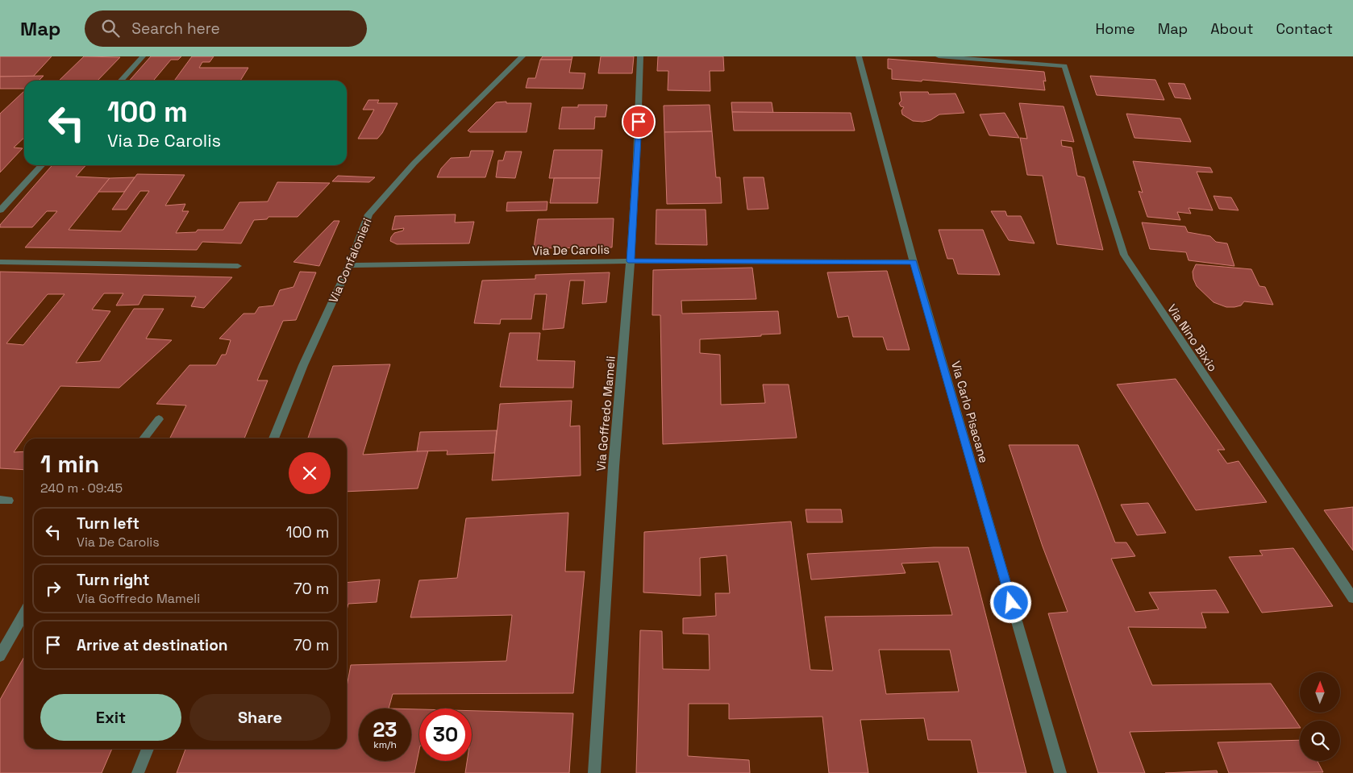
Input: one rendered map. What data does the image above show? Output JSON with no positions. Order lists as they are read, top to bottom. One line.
{"streets":{"street":["Via De Carolis","Via Confalonieri","Via Nino Bixio","Via Carlo Pisacane","Via Goffredo Mameli"]},"crossings":[["Via De Carolis","Via Confalonieri"],["Via De Carolis","Via Carlo Pisacane"],["Via De Carolis","Via Goffredo Mameli"]],"north":"top","page":{"header":"Map","search":"Search here","nav":["Home","Map","About","Contact"],"turn":["100 m","Via De Carolis"],"heading":["1 min","240 m · 09:45"],"list":[{"name":"Turn left","note":"Via De Carolis","value":"100 m"},{"name":"Turn right","note":"Via Goffredo Mameli","value":"70 m"},{"name":"Arrive at destination","value":"70 m"}],"buttons":["Exit","Share"],"speed":"23 km/h","limit":"30"}}
